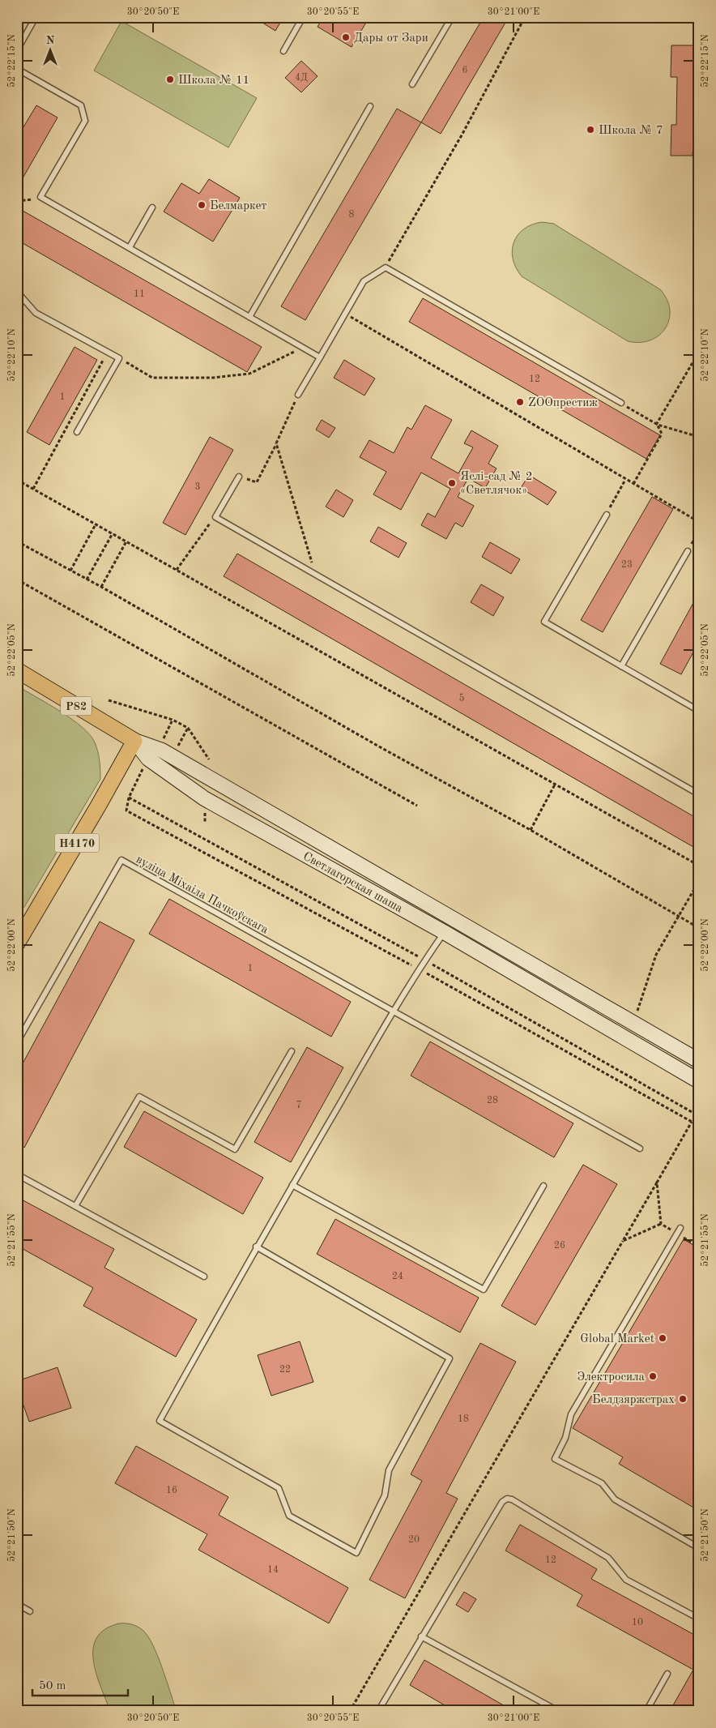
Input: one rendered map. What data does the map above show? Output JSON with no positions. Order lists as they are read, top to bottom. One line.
{"streets":{"main road":["Р82","Н4170","Светлагорская шаша"],"lane":["вуліца Міхаіла Пачкоўскага"]},"crossings":[["Н4170","Светлагорская шаша"]],"places":["Дары от Зари","Школа № 11","Школа № 7","Белмаркет","ZOOпрестиж","Яслі-сад № 2 «Светлячок»","Global Market","Электросила","Белдзяржстрах"],"house_numbers":["6","4Д","8","11","12","1","3","23","5","1","28","7","26","24","22","18","16","20","12","14","10"],"scale_bar":"50 m","north":"top","coordinates":["30°20'50\"E","30°20'55\"E","30°21'00\"E","52°22'15\"N","52°22'10\"N","52°22'05\"N","52°22'00\"N","52°21'55\"N","52°21'50\"N"]}
